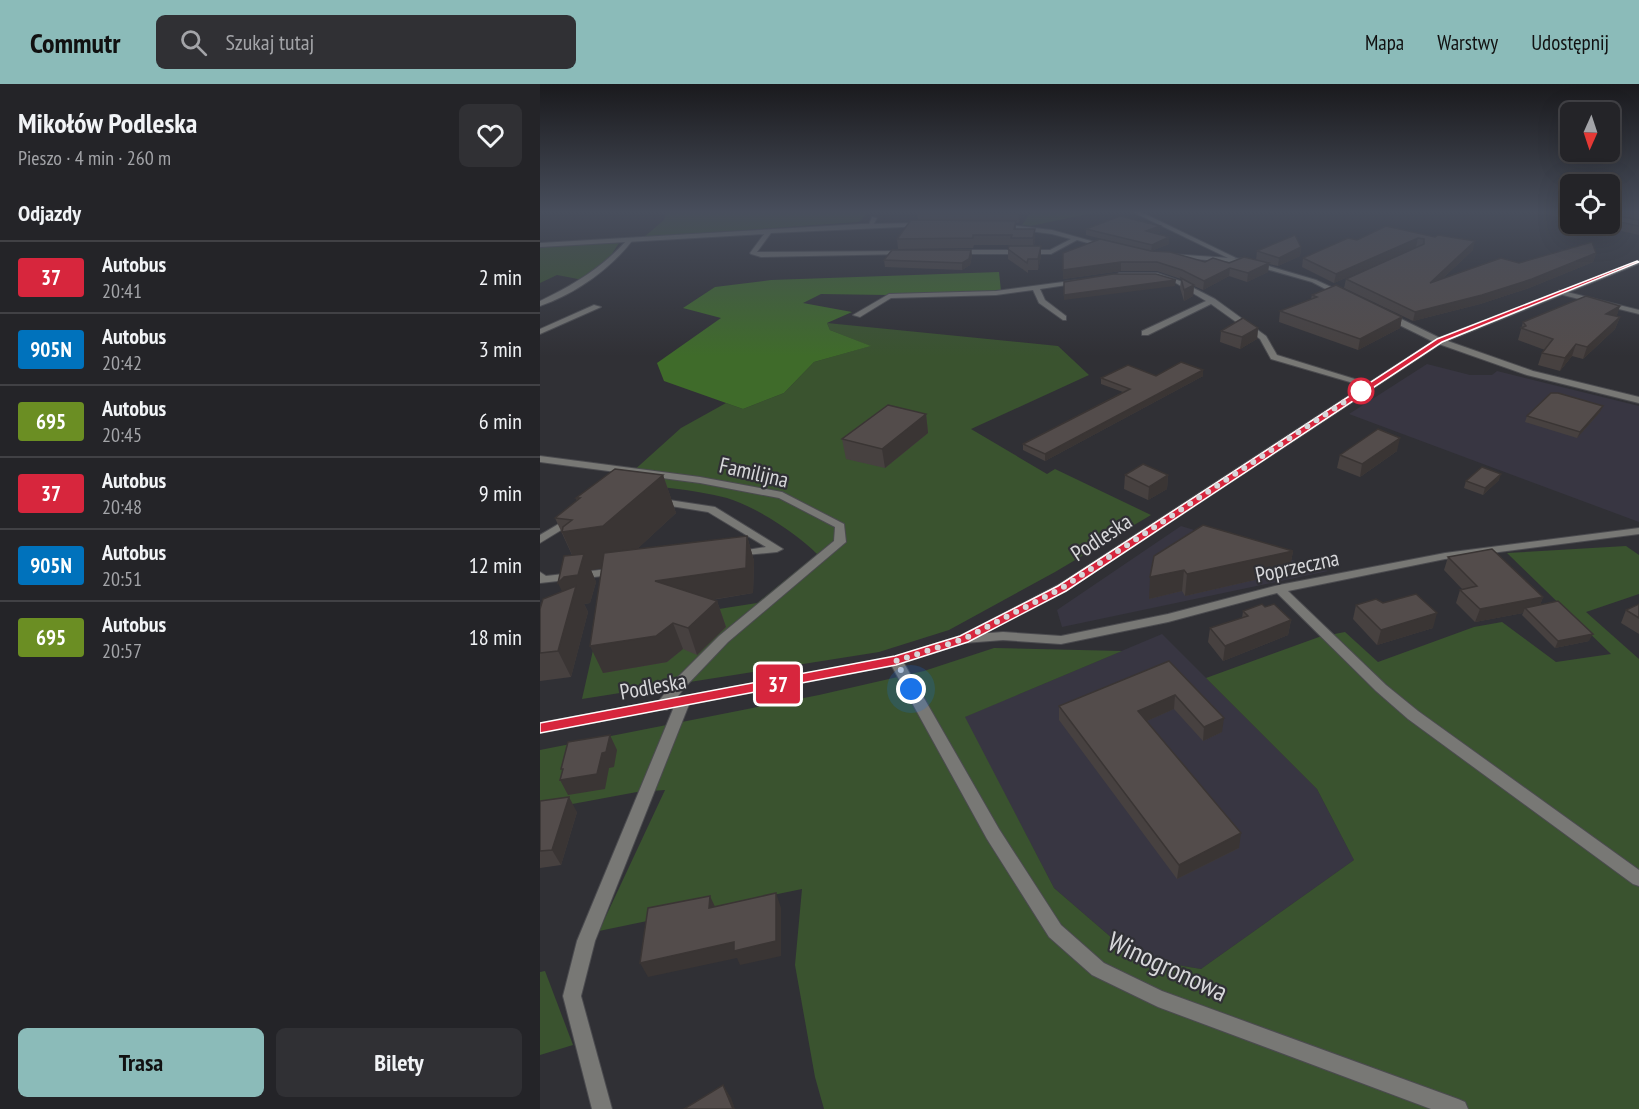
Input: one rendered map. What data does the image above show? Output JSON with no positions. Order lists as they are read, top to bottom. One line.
{"streets":{"street":["Familijna","Podleska","Poprzeczna","Winogronowa"]},"crossings":[["Familijna","Podleska"],["Podleska","Poprzeczna"],["Podleska","Winogronowa"]],"lines":["bus line 37"],"north":"bottom","page":{"header":"Commutr","search":"Szukaj tutaj","nav":["Mapa","Warstwy","Udostępnij"],"heading":[["Mikołów Podleska","Pieszo · 4 min · 260 m"],"Odjazdy"],"on_map":"37","list":[{"mark":"37","name":"Autobus","note":"20:41","value":"2 min"},{"mark":"905N","name":"Autobus","note":"20:42","value":"3 min"},{"mark":"695","name":"Autobus","note":"20:45","value":"6 min"},{"mark":"37","name":"Autobus","note":"20:48","value":"9 min"},{"mark":"905N","name":"Autobus","note":"20:51","value":"12 min"},{"mark":"695","name":"Autobus","note":"20:57","value":"18 min"}],"buttons":["Trasa","Bilety"]}}
